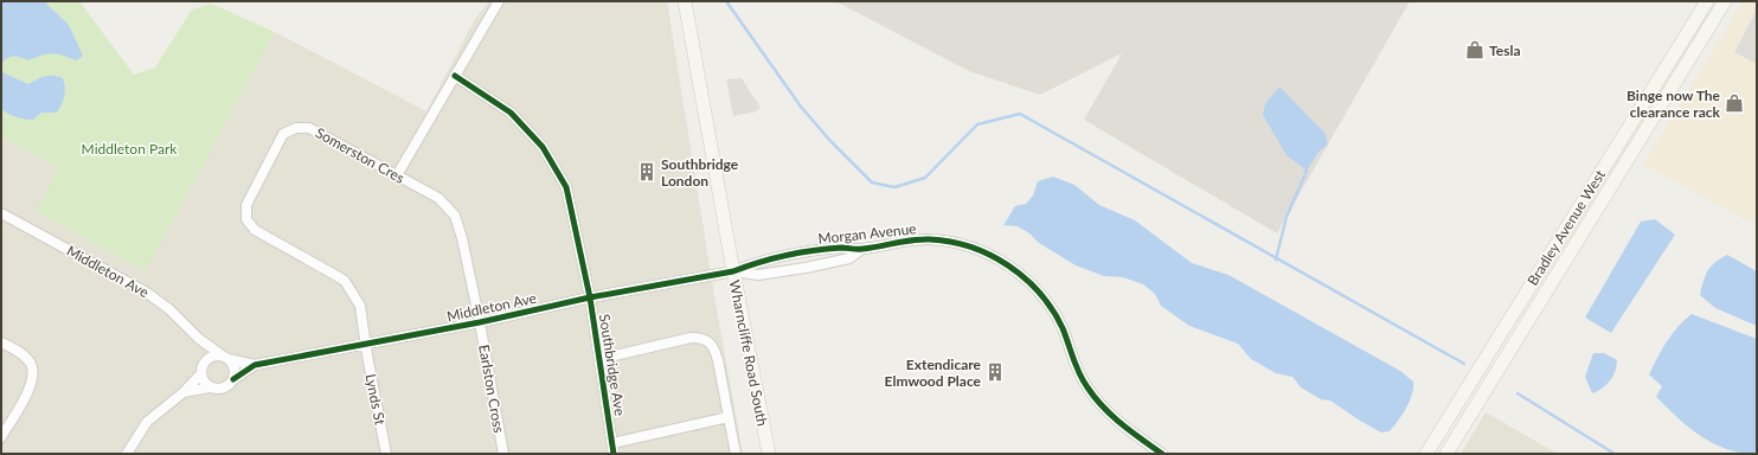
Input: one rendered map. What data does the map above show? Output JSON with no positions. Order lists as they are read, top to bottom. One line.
{"streets":{"main road":["Bradley Avenue West","Wharncliffe Road South"],"street":["Somerston Cres","Morgan Avenue","Middleton Ave","Southbridge Ave","Earlston Cross","Lynds St"]},"crossings":[["Somerston Cres","Middleton Ave"],["Somerston Cres","Earlston Cross"],["Somerston Cres","Lynds St"],["Morgan Avenue","Middleton Ave"],["Morgan Avenue","Wharncliffe Road South"],["Middleton Ave","Wharncliffe Road South"],["Middleton Ave","Southbridge Ave"],["Middleton Ave","Earlston Cross"],["Middleton Ave","Lynds St"]],"parks":["Middleton Park"],"places":{"shop":["Tesla","Binge now The clearance rack"],"building":["Southbridge London","Extendicare Elmwood Place"]}}
